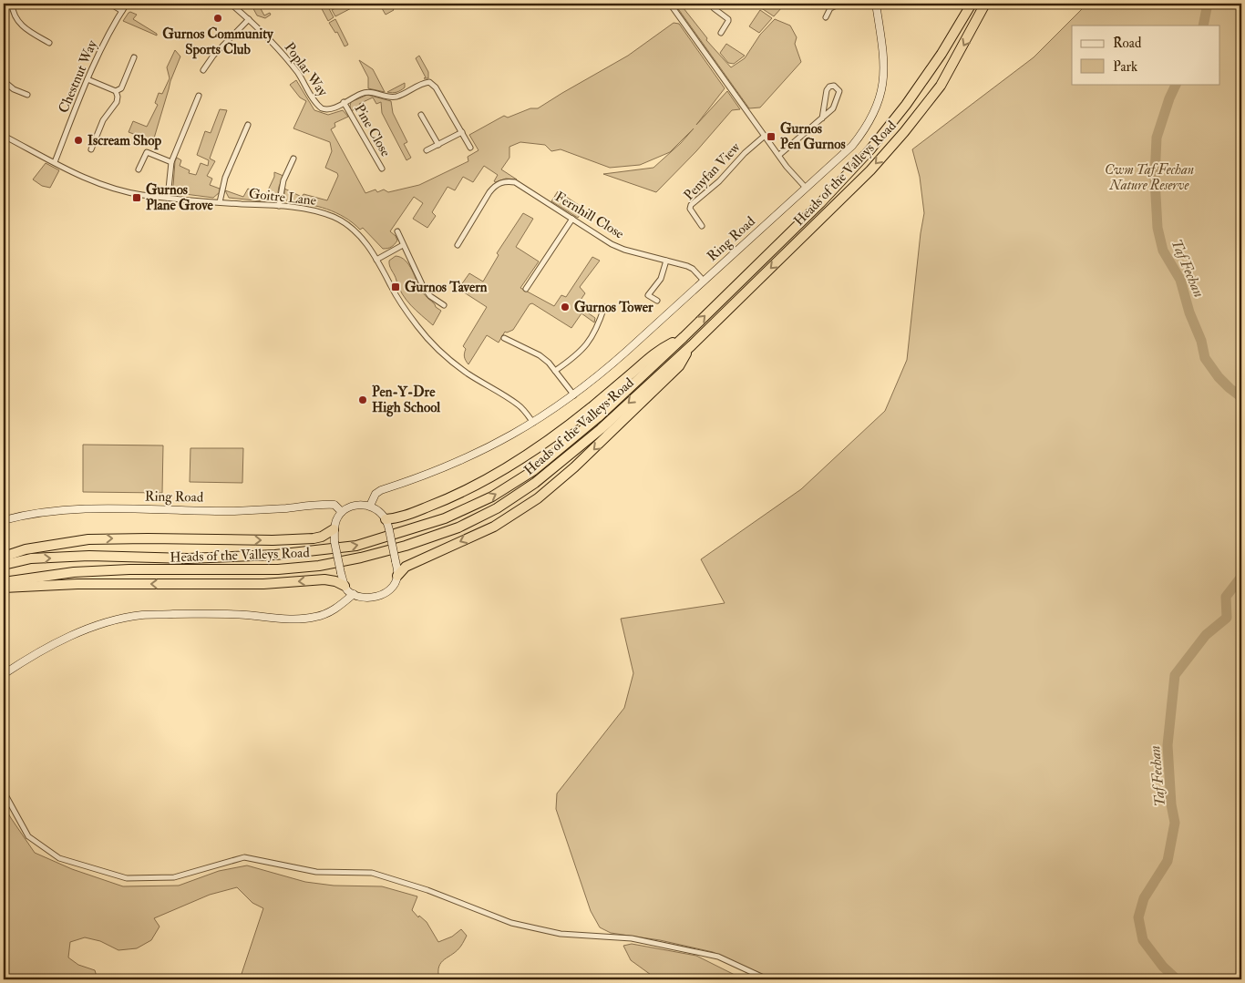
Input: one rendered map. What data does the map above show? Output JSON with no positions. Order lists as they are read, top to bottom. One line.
{"streets":{"highway":["Heads of the Valleys Road"],"street":["Poplar Way","Chestnut Way","Pine Close","Penyfan View","Goitre Lane","Fernhill Close","Ring Road"]},"crossings":[["Poplar Way","Pine Close"],["Chestnut Way","Goitre Lane"],["Goitre Lane","Ring Road"],["Fernhill Close","Ring Road"]],"water":["Taf Fechan"],"parks":["Cwm Taf Fechan Nature Reserve"],"places":{"other":["Gurnos Community Sports Club","Iscream Shop","Gurnos Tower","Pen-Y-Dre High School"],"transit":["Gurnos Pen Gurnos","Gurnos Plane Grove","Gurnos Tavern"]},"legend":["Road","Park"]}
